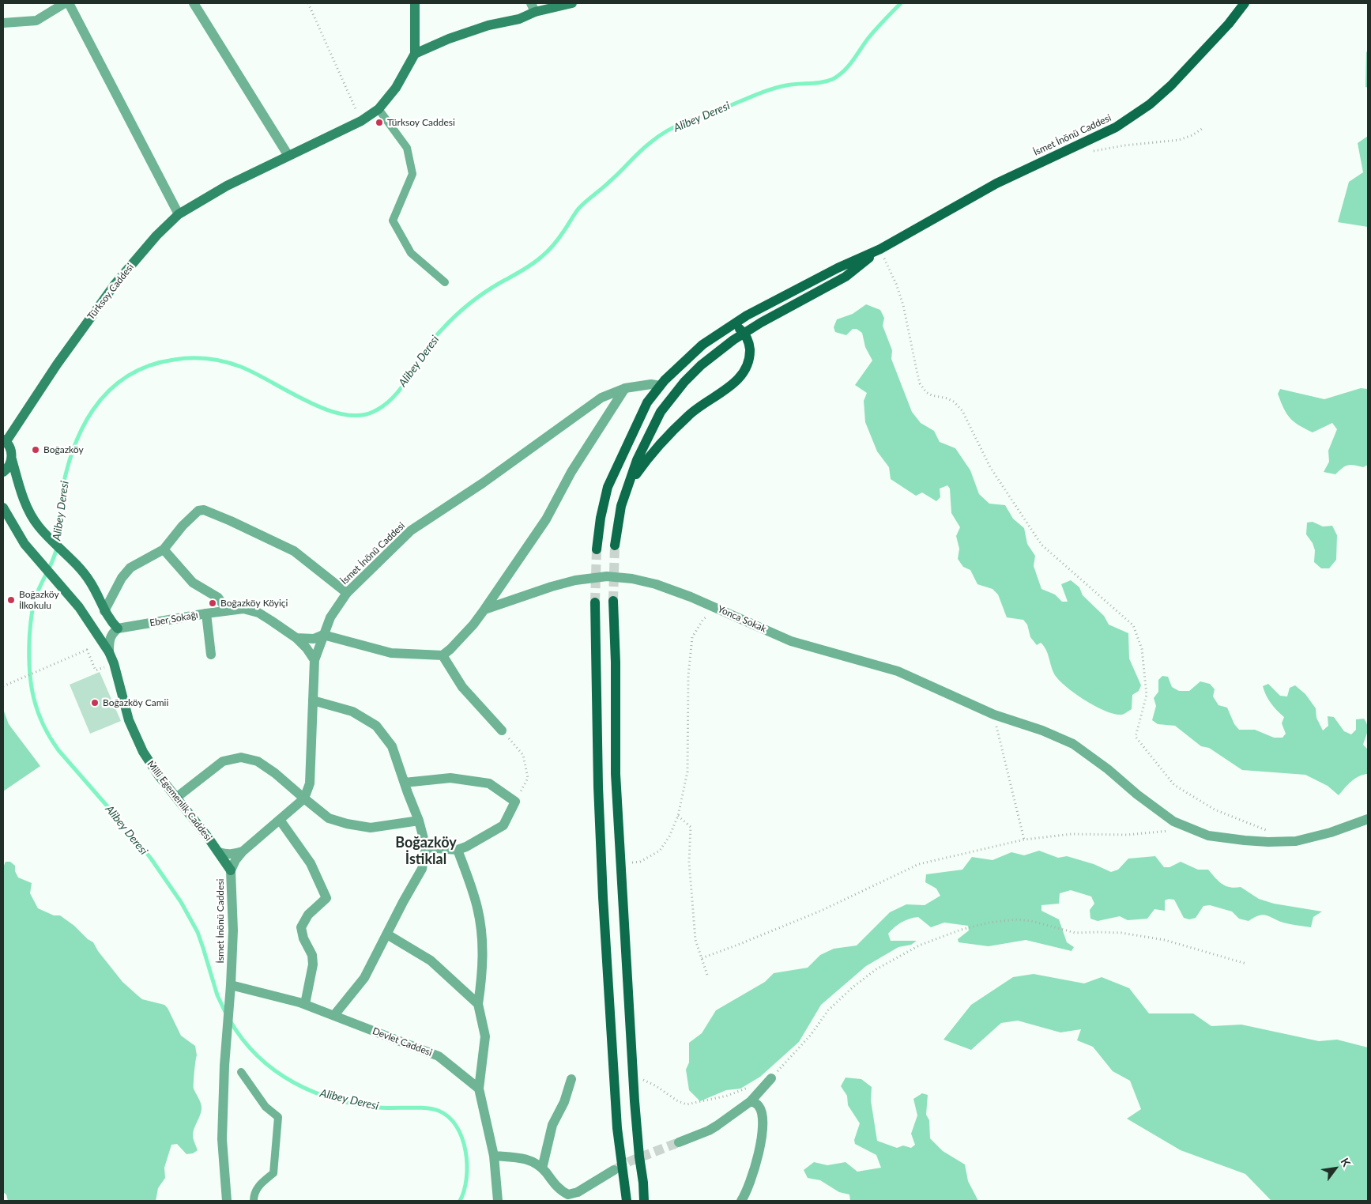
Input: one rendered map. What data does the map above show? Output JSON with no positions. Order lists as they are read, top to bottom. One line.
{"streets":{"main road":["İsmet İnönü Caddesi","Türksoy Caddesi","Milli Egemenlik Caddesi"],"street":["Eber Sokağı","Yonca Sokak","Devlet Caddesi"]},"crossings":[["İsmet İnönü Caddesi","Eber Sokağı"],["İsmet İnönü Caddesi","Milli Egemenlik Caddesi"],["İsmet İnönü Caddesi","Devlet Caddesi"]],"districts":["Boğazköy İstiklal"],"water":["Alibey Deresi"],"places":["Türksoy Caddesi","Boğazköy","Boğazköy İlkokulu","Boğazköy Köyiçi","Boğazköy Camii"],"north":"top right"}
